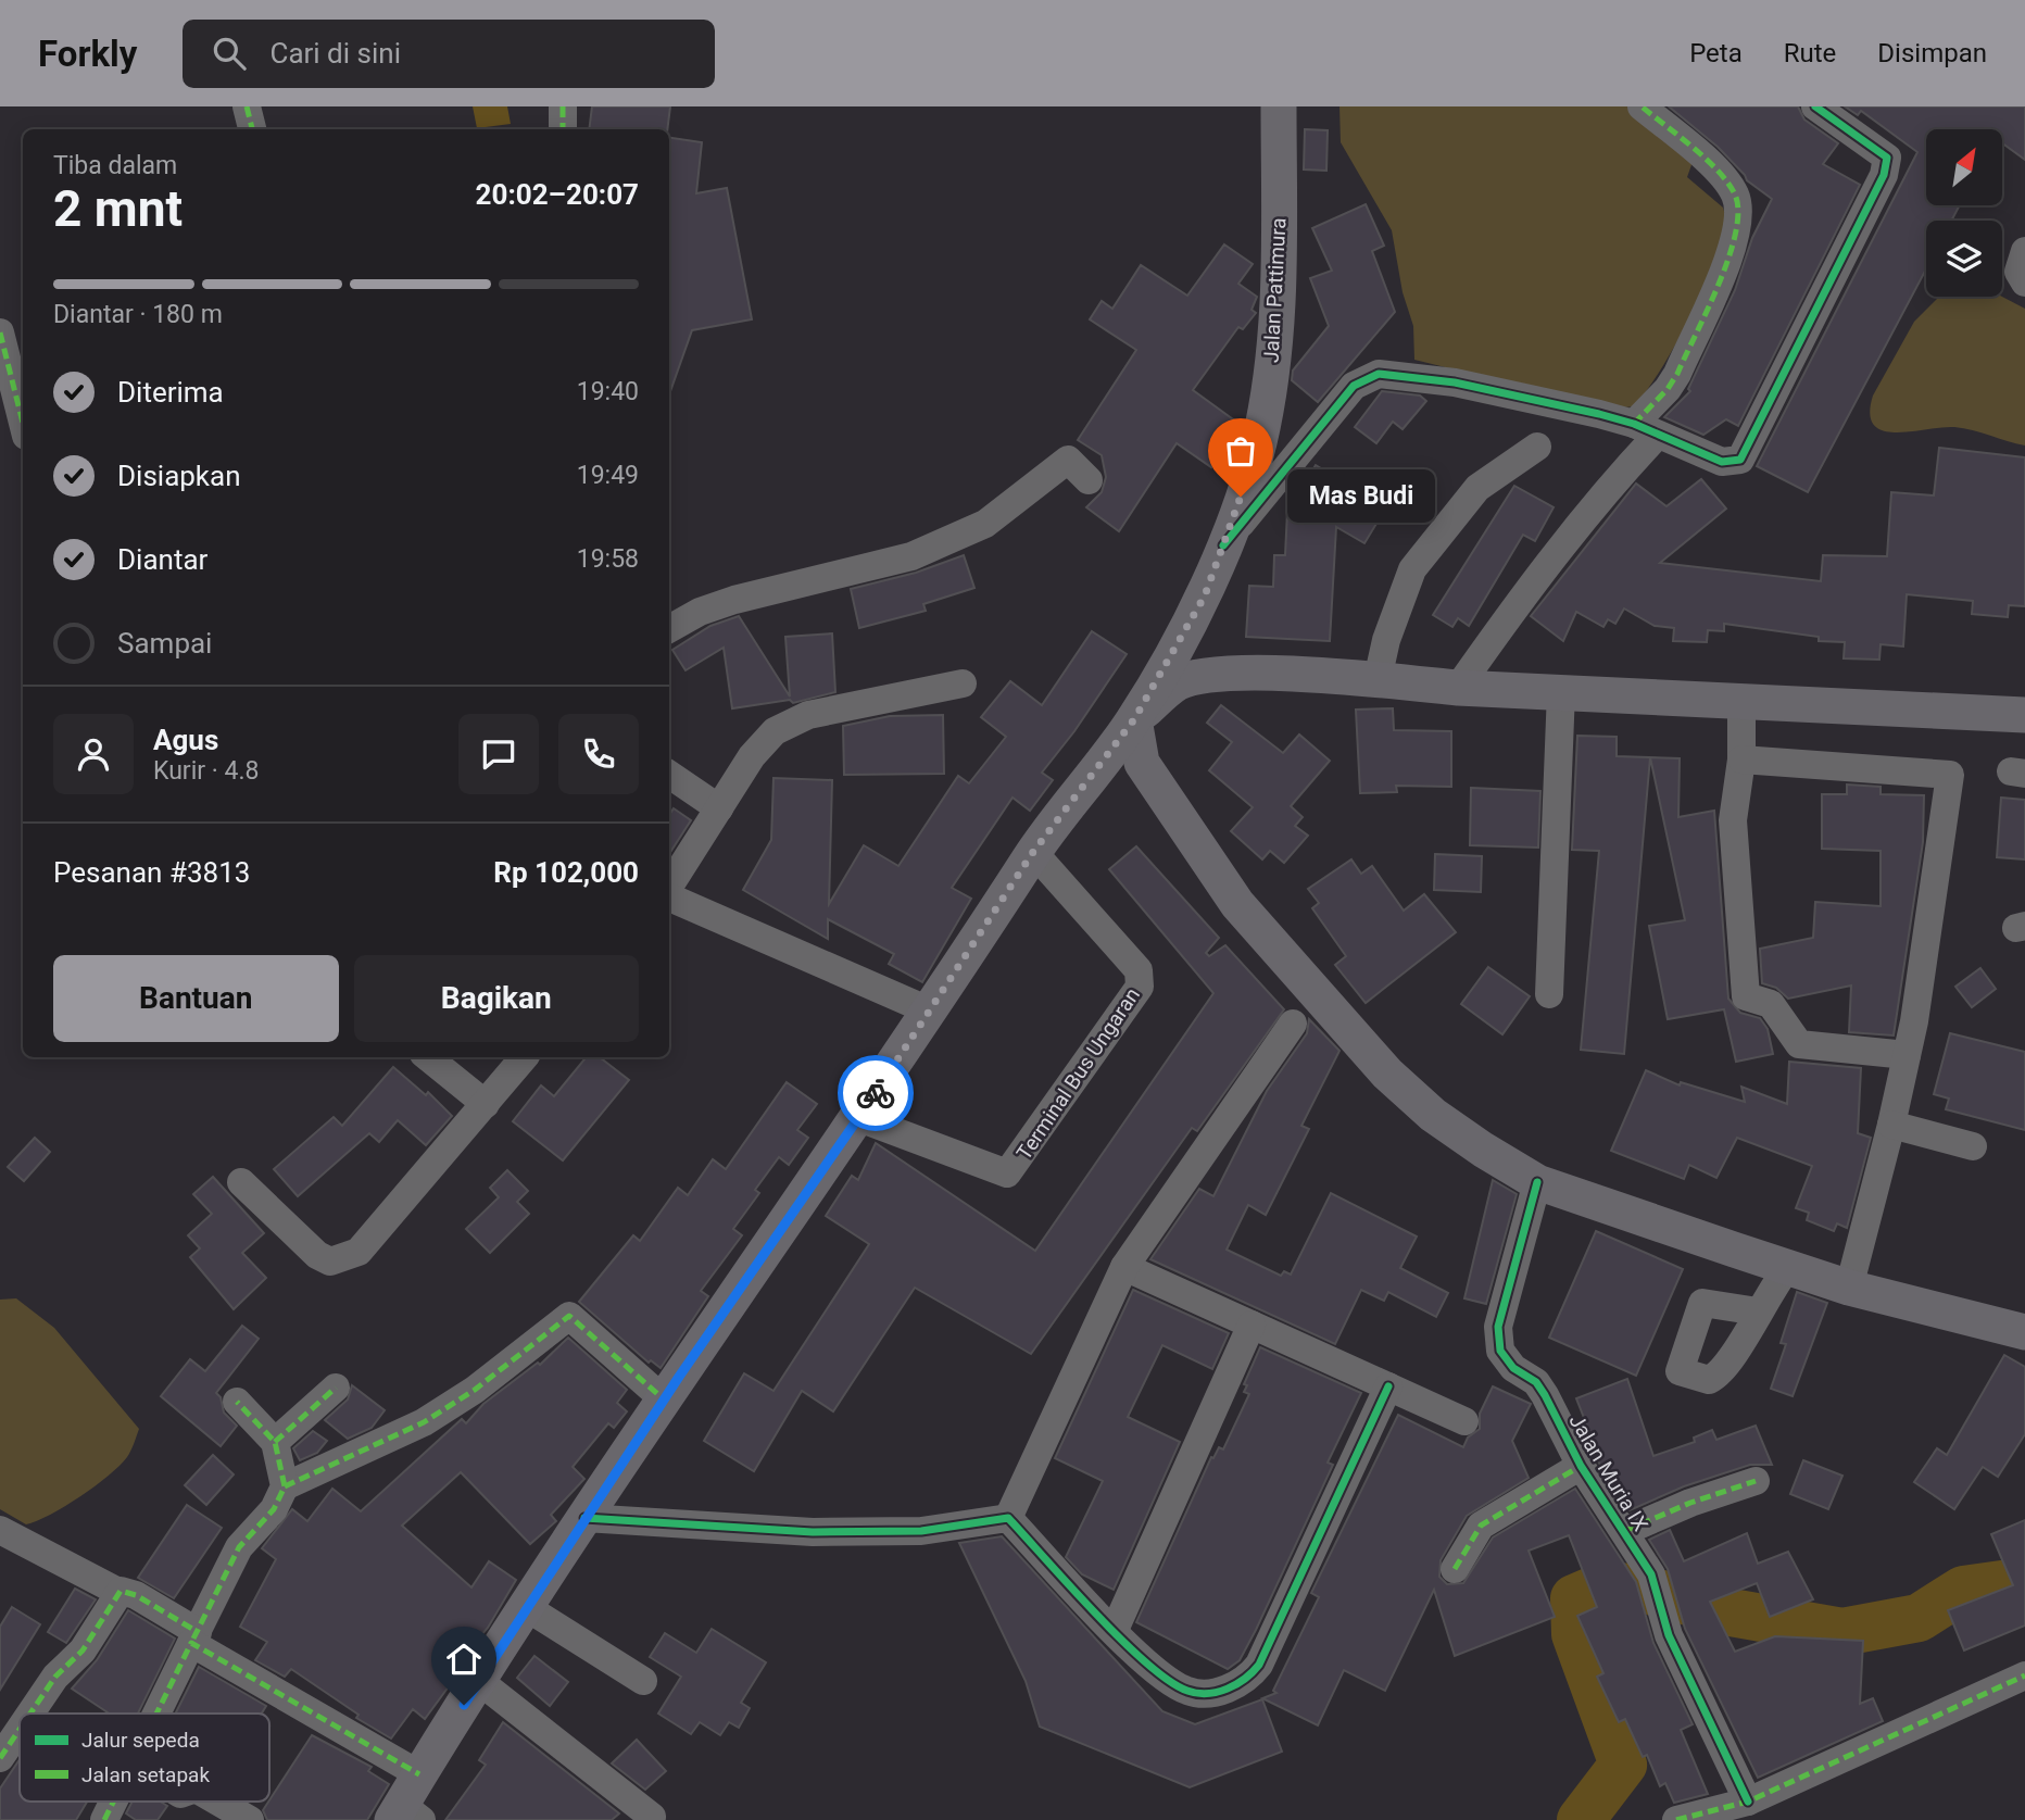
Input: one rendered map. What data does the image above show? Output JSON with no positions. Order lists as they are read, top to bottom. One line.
{"streets":{"main road":["Jalan Pattimura"],"street":["Terminal Bus Ungaran","Jalan Muria IX"]},"places":["Mas Budi"],"legend":["Jalur sepeda","Jalan setapak"],"north":"top right","page":{"header":"Forkly","search":"Cari di sini","nav":["Peta","Rute","Disimpan"],"heading":["2 mnt","Tiba dalam","20:02–20:07"],"panel":["Agus","Kurir · 4.8","Pesanan #3813","Rp 102,000"],"bar":"Diantar · 180 m","list":[["Diterima","19:40"],["Disiapkan","19:49"],["Diantar","19:58"],"Sampai"],"bubble":"Mas Budi","buttons":["Bantuan","Bagikan"]}}
